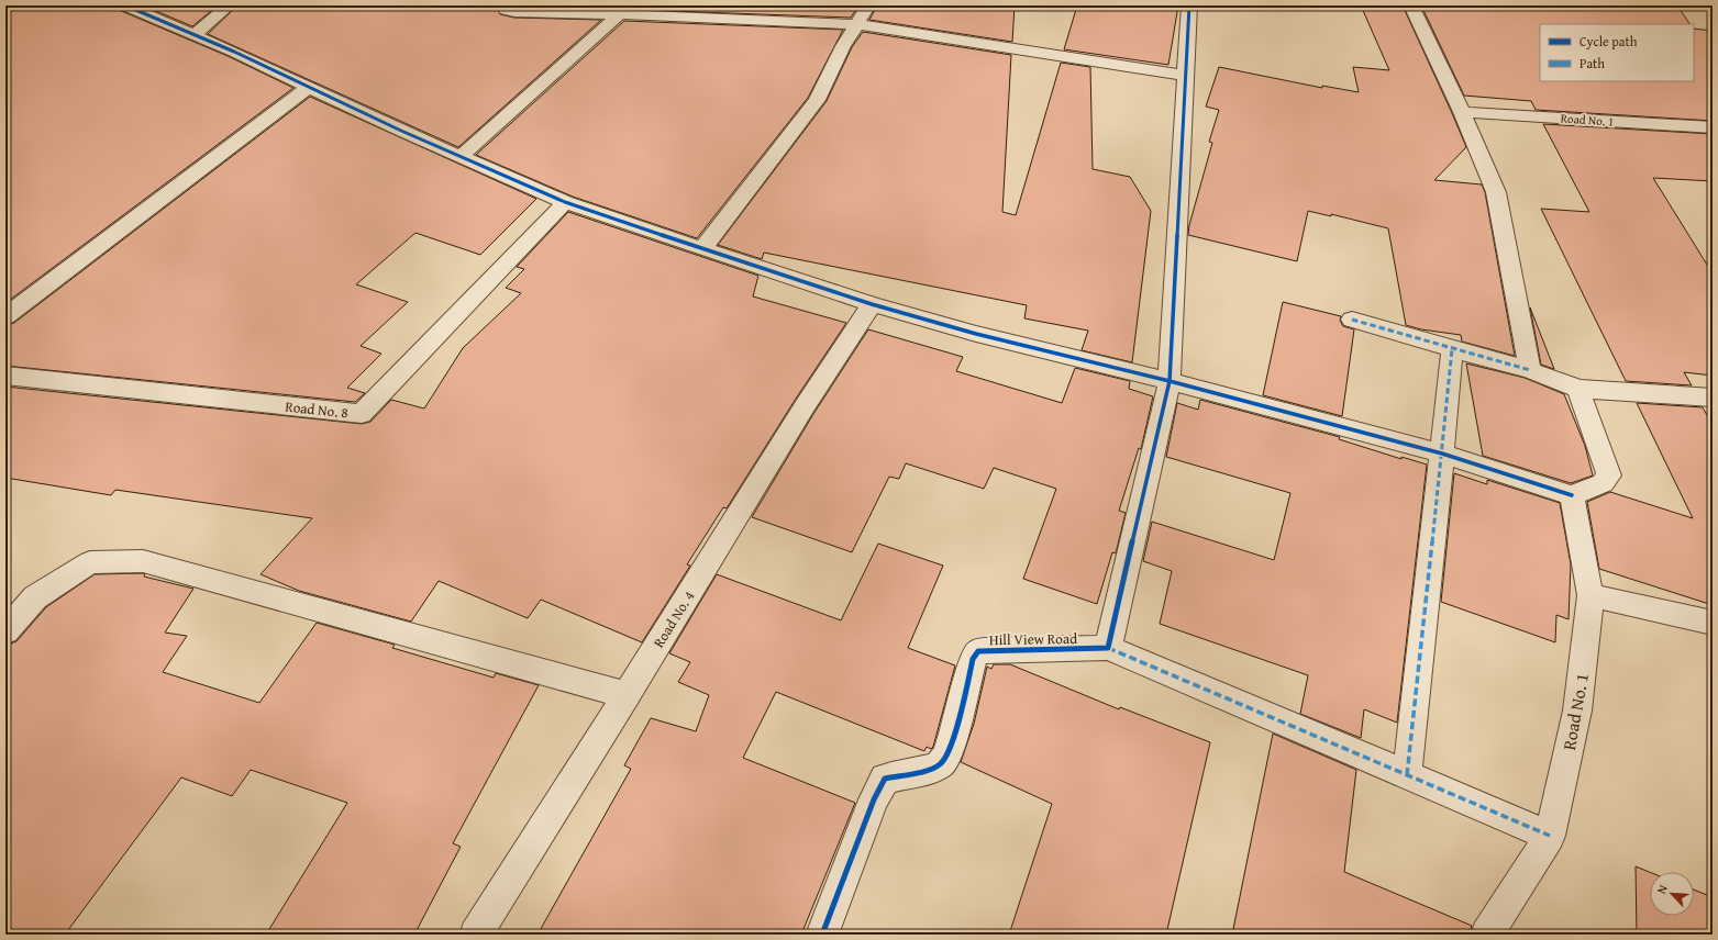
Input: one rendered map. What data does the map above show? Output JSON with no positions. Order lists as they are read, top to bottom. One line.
{"streets":{"street":["Road No. 1","Road No. 8","Road No. 4","Hill View Road"]},"legend":["Cycle path","Path"],"north":"top left"}
